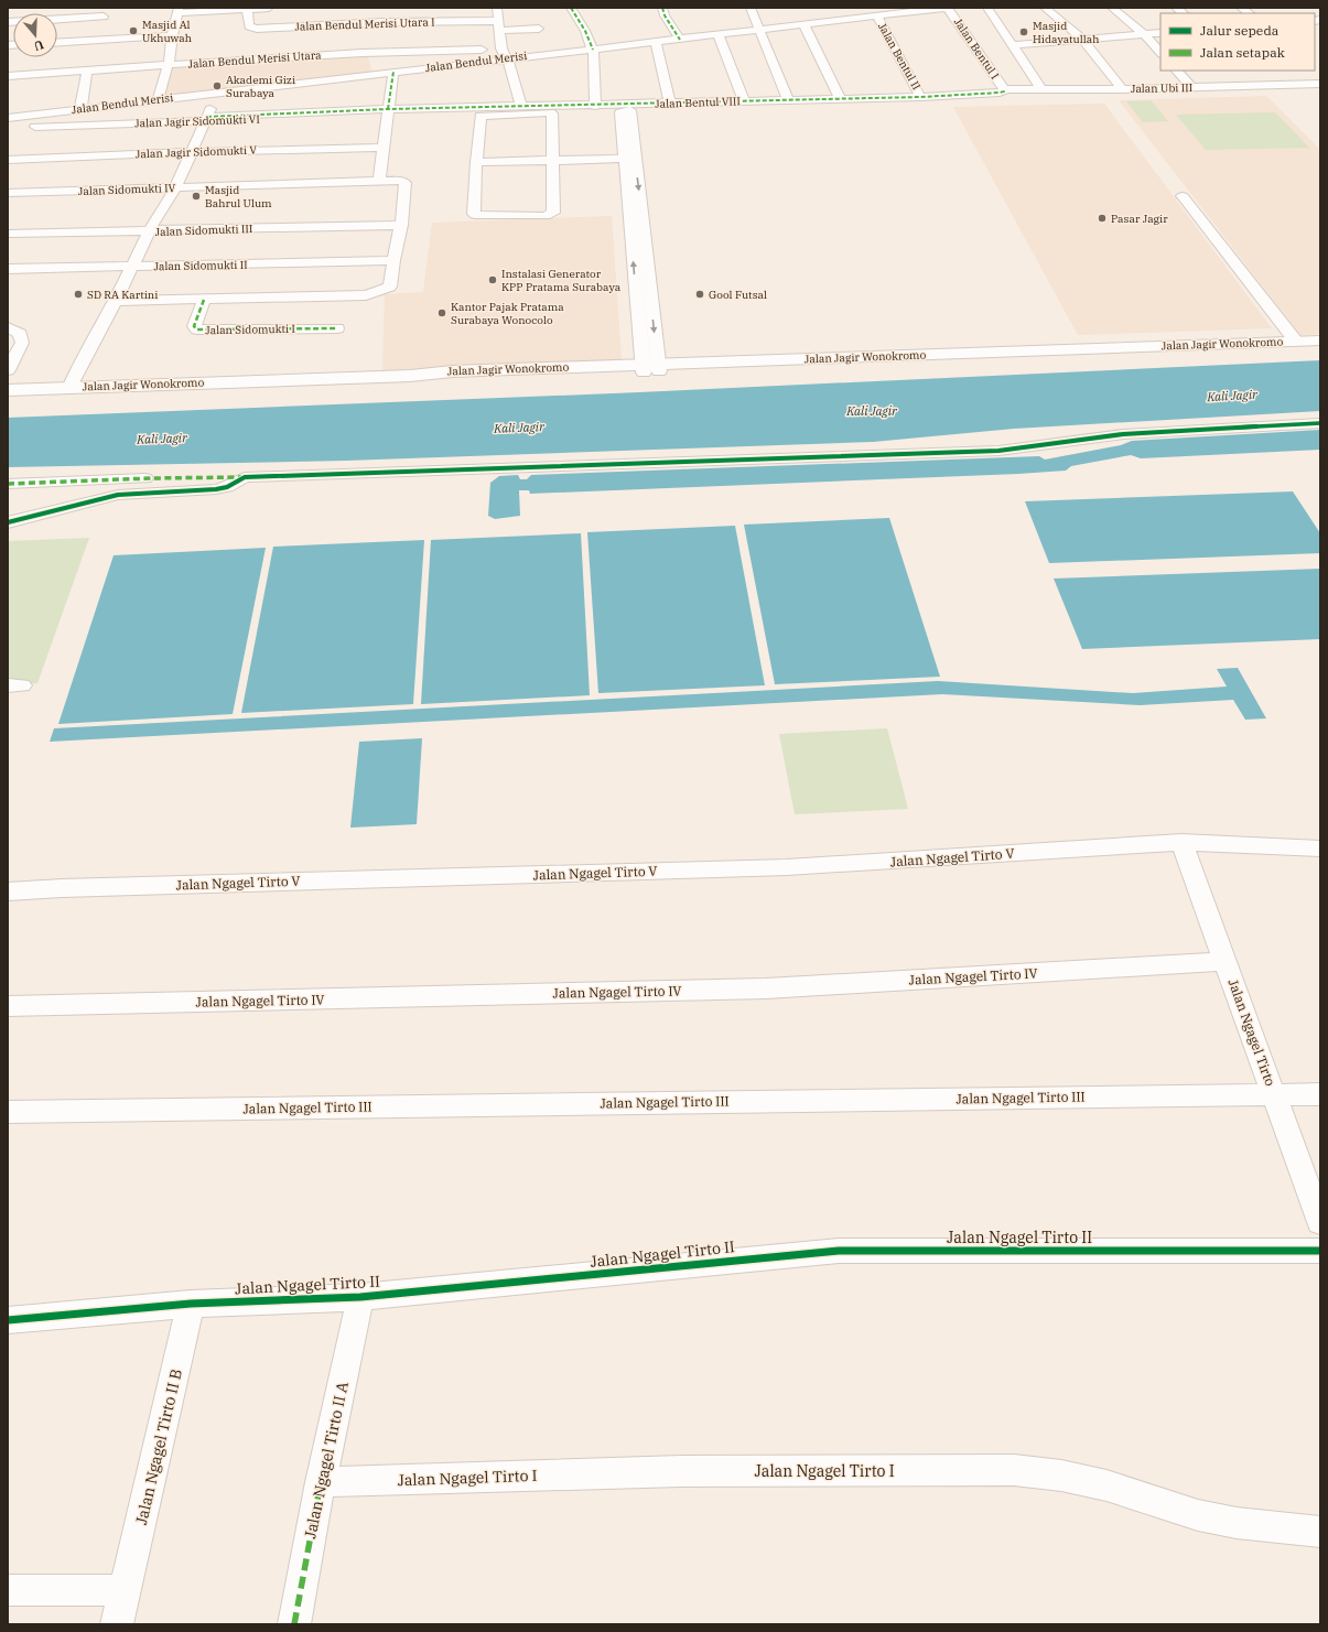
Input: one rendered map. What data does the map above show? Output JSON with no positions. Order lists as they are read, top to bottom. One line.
{"streets":{"main road":["Jalan Jagir Wonokromo"],"street":["Jalan Bendul Merisi Utara I","Jalan Bentul I","Jalan Bentul II","Jalan Bendul Merisi Utara","Jalan Bendul Merisi","Jalan Ubi III","Jalan Bentul VIII","Jalan Jagir Sidomukti VI","Jalan Jagir Sidomukti V","Jalan Sidomukti IV","Jalan Sidomukti III","Jalan Sidomukti II","Jalan Sidomukti I","Jalan Ngagel Tirto V","Jalan Ngagel Tirto IV","Jalan Ngagel Tirto","Jalan Ngagel Tirto III","Jalan Ngagel Tirto II","Jalan Ngagel Tirto II B","Jalan Ngagel Tirto II A","Jalan Ngagel Tirto I"]},"crossings":[["Jalan Bentul I","Jalan Bendul Merisi"],["Jalan Bentul I","Jalan Ubi III"],["Jalan Bentul I","Jalan Bentul VIII"],["Jalan Bentul II","Jalan Bendul Merisi"],["Jalan Bentul II","Jalan Bentul VIII"],["Jalan Bendul Merisi Utara","Jalan Bendul Merisi"],["Jalan Ubi III","Jalan Bentul VIII"],["Jalan Bentul VIII","Jalan Jagir Sidomukti VI"],["Jalan Sidomukti IV","Jalan Sidomukti III"],["Jalan Ngagel Tirto V","Jalan Ngagel Tirto"],["Jalan Ngagel Tirto IV","Jalan Ngagel Tirto"],["Jalan Ngagel Tirto","Jalan Ngagel Tirto III"],["Jalan Ngagel Tirto II","Jalan Ngagel Tirto II B"],["Jalan Ngagel Tirto II","Jalan Ngagel Tirto II A"],["Jalan Ngagel Tirto II A","Jalan Ngagel Tirto I"]],"water":["Kali Jagir"],"places":["Masjid Al Ukhuwah","Masjid Hidayatullah","Akademi Gizi Surabaya","Masjid Bahrul Ulum","Pasar Jagir","Instalasi Generator KPP Pratama Surabaya","SD RA Kartini","Gool Futsal","Kantor Pajak Pratama Surabaya Wonocolo"],"legend":["Jalur sepeda","Jalan setapak"],"north":"bottom"}
